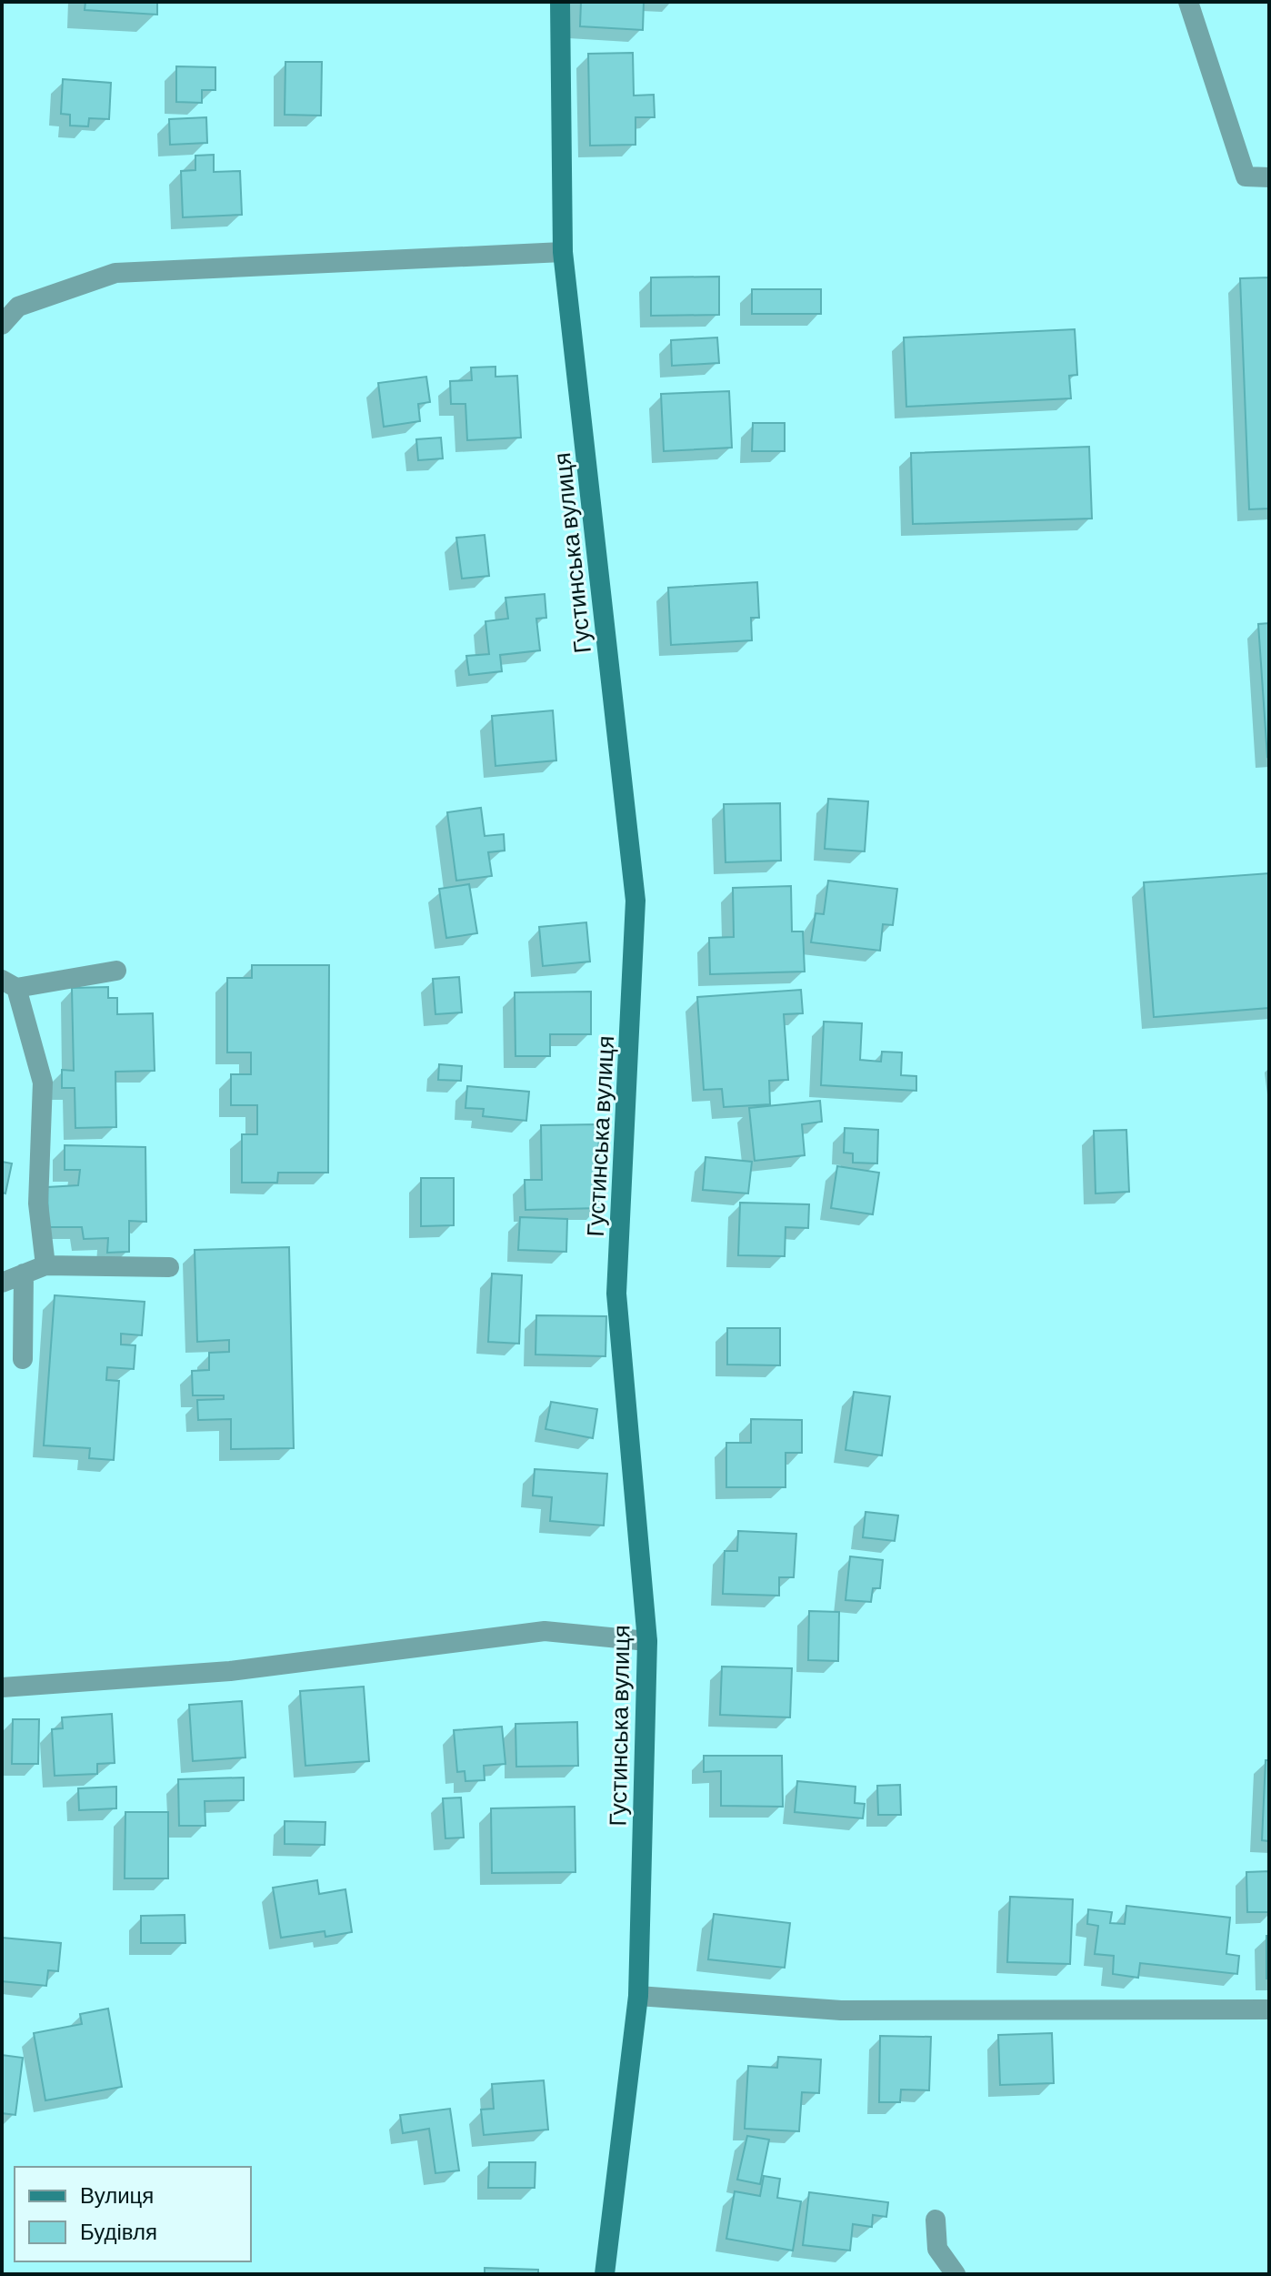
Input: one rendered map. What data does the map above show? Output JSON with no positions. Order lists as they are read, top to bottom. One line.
{"streets":{"main road":["Густинська вулиця"]},"legend":["Вулиця","Будівля"]}
